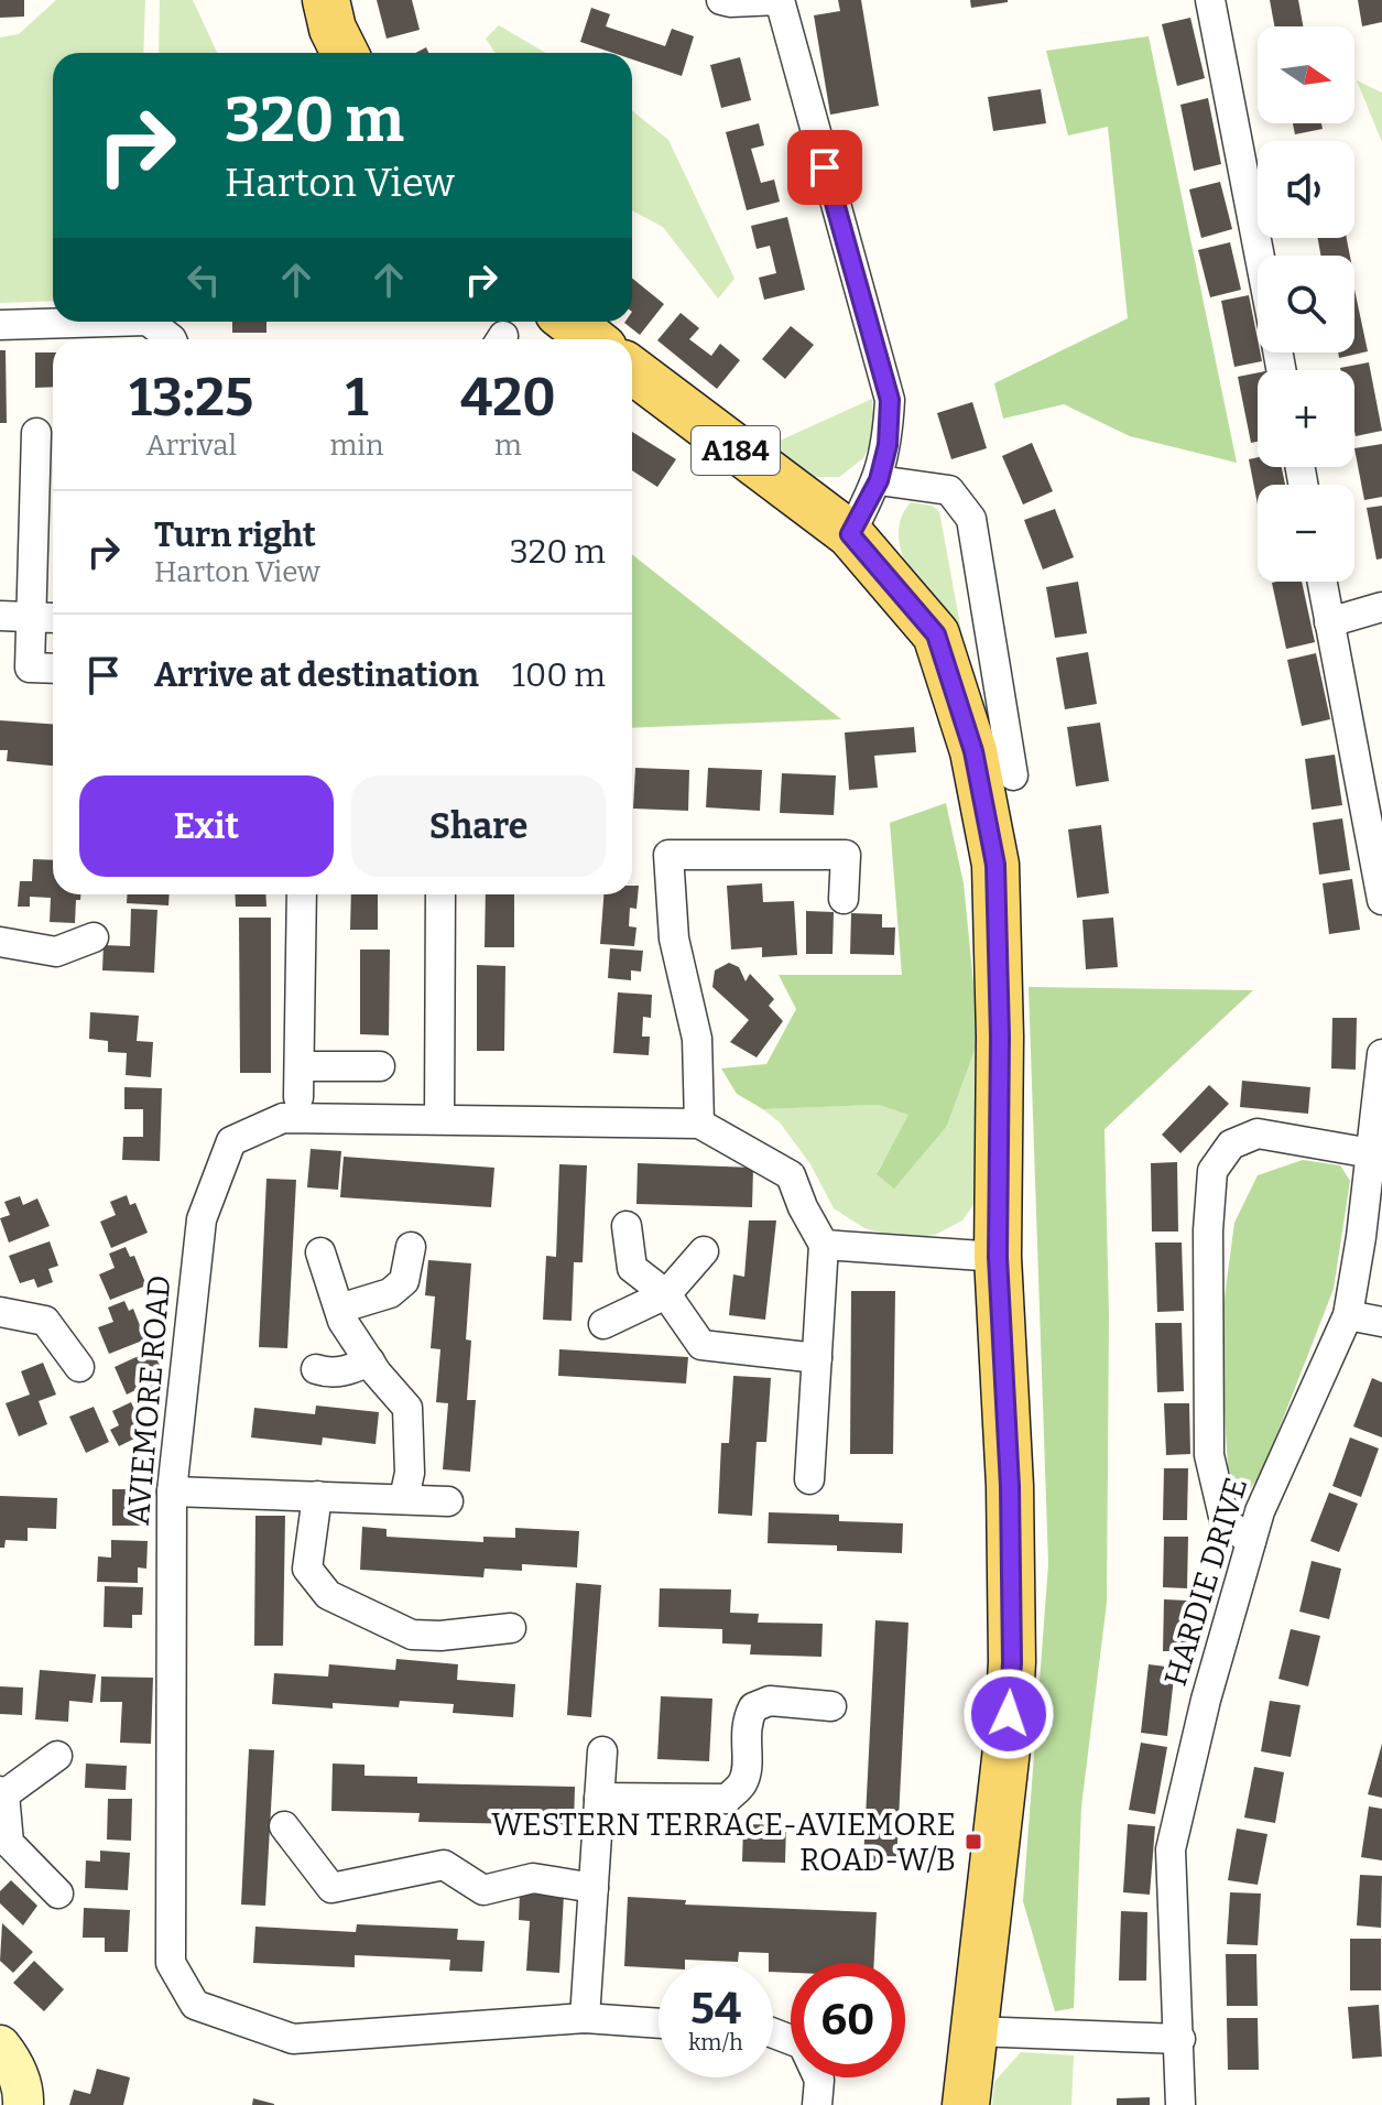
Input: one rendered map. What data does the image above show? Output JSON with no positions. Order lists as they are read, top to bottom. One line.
{"streets":{"main road":["A184"],"street":["AVIEMORE ROAD","HARDIE DRIVE"]},"places":{"transit":["WESTERN TERRACE-AVIEMORE ROAD-W/B"]},"north":"right","page":{"map_buttons":["+","−"],"turn":["320 m","Harton View"],"eta":["13:25","Arrival","1","min","420","m"],"list":[{"name":"Turn right","note":"Harton View","value":"320 m"},{"name":"Arrive at destination","value":"100 m"}],"buttons":["Exit","Share"],"speed":"54 km/h","limit":"60"}}
